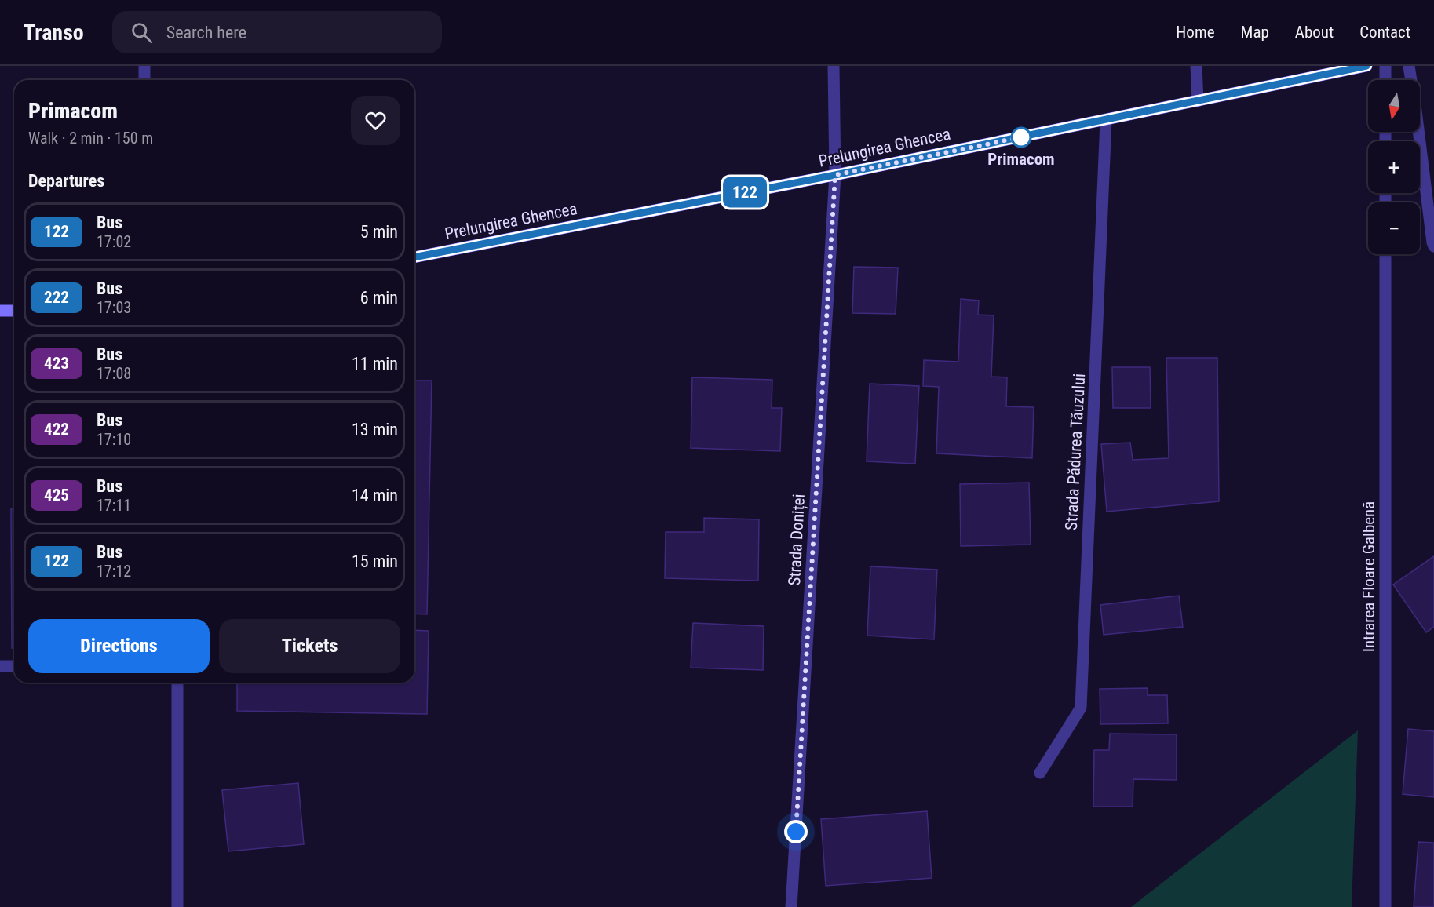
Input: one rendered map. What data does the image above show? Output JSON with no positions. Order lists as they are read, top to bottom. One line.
{"streets":{"main road":["Prelungirea Ghencea"],"street":["Strada Pădurea Tăuzului","Strada Doniței","Intrarea Floare Galbenă"]},"crossings":[["Prelungirea Ghencea","Strada Pădurea Tăuzului"],["Prelungirea Ghencea","Strada Doniței"]],"places":["Primacom"],"lines":["bus line 122"],"north":"bottom","page":{"header":"Transo","search":"Search here","nav":["Home","Map","About","Contact"],"on_map":"122","map_buttons":["+","−"],"heading":[["Primacom","Walk · 2 min · 150 m"],"Departures"],"list":[{"mark":"122","name":"Bus","note":"17:02","value":"5 min"},{"mark":"222","name":"Bus","note":"17:03","value":"6 min"},{"mark":"423","name":"Bus","note":"17:08","value":"11 min"},{"mark":"422","name":"Bus","note":"17:10","value":"13 min"},{"mark":"425","name":"Bus","note":"17:11","value":"14 min"},{"mark":"122","name":"Bus","note":"17:12","value":"15 min"}],"buttons":["Directions","Tickets"]}}
